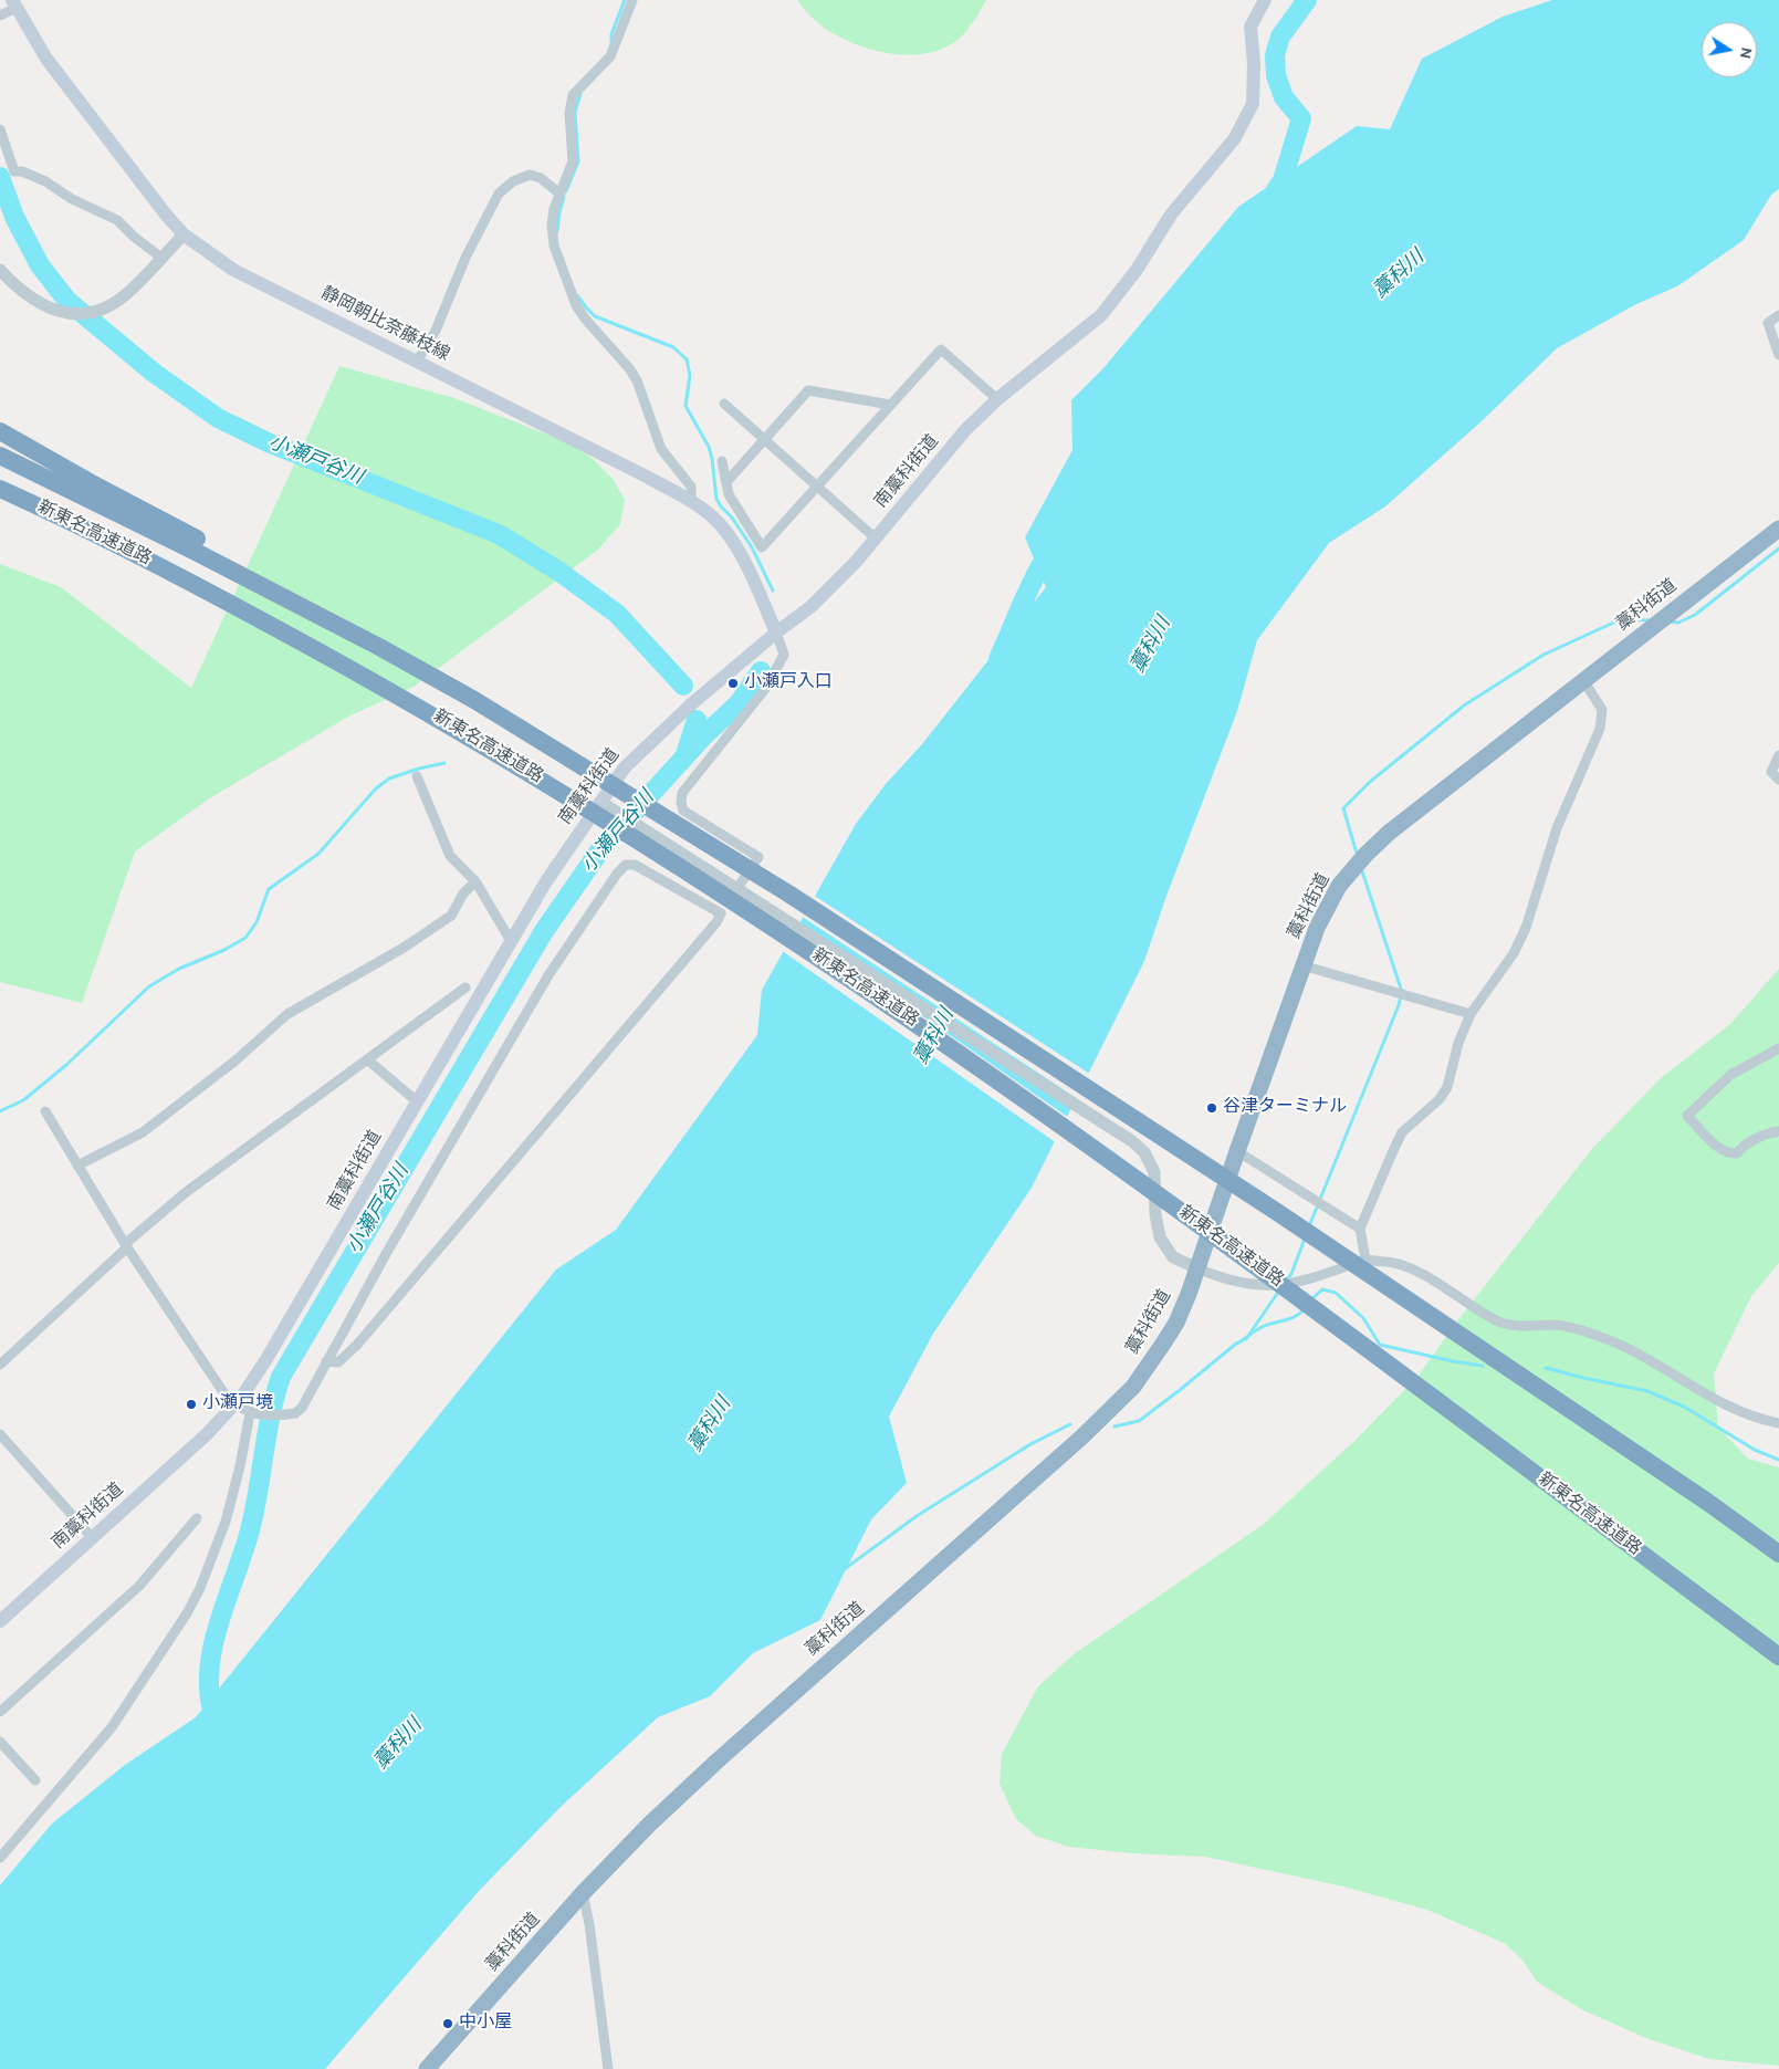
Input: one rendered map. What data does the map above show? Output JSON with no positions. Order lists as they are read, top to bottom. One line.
{"streets":{"highway":["新東名高速道路","藁科街道"],"main road":["静岡朝比奈藤枝線","南藁科街道"]},"crossings":[["静岡朝比奈藤枝線","南藁科街道"]],"water":["藁科川","小瀬戸谷川"],"places":["小瀬戸入口","谷津ターミナル","小瀬戸境","中小屋"],"north":"right"}
